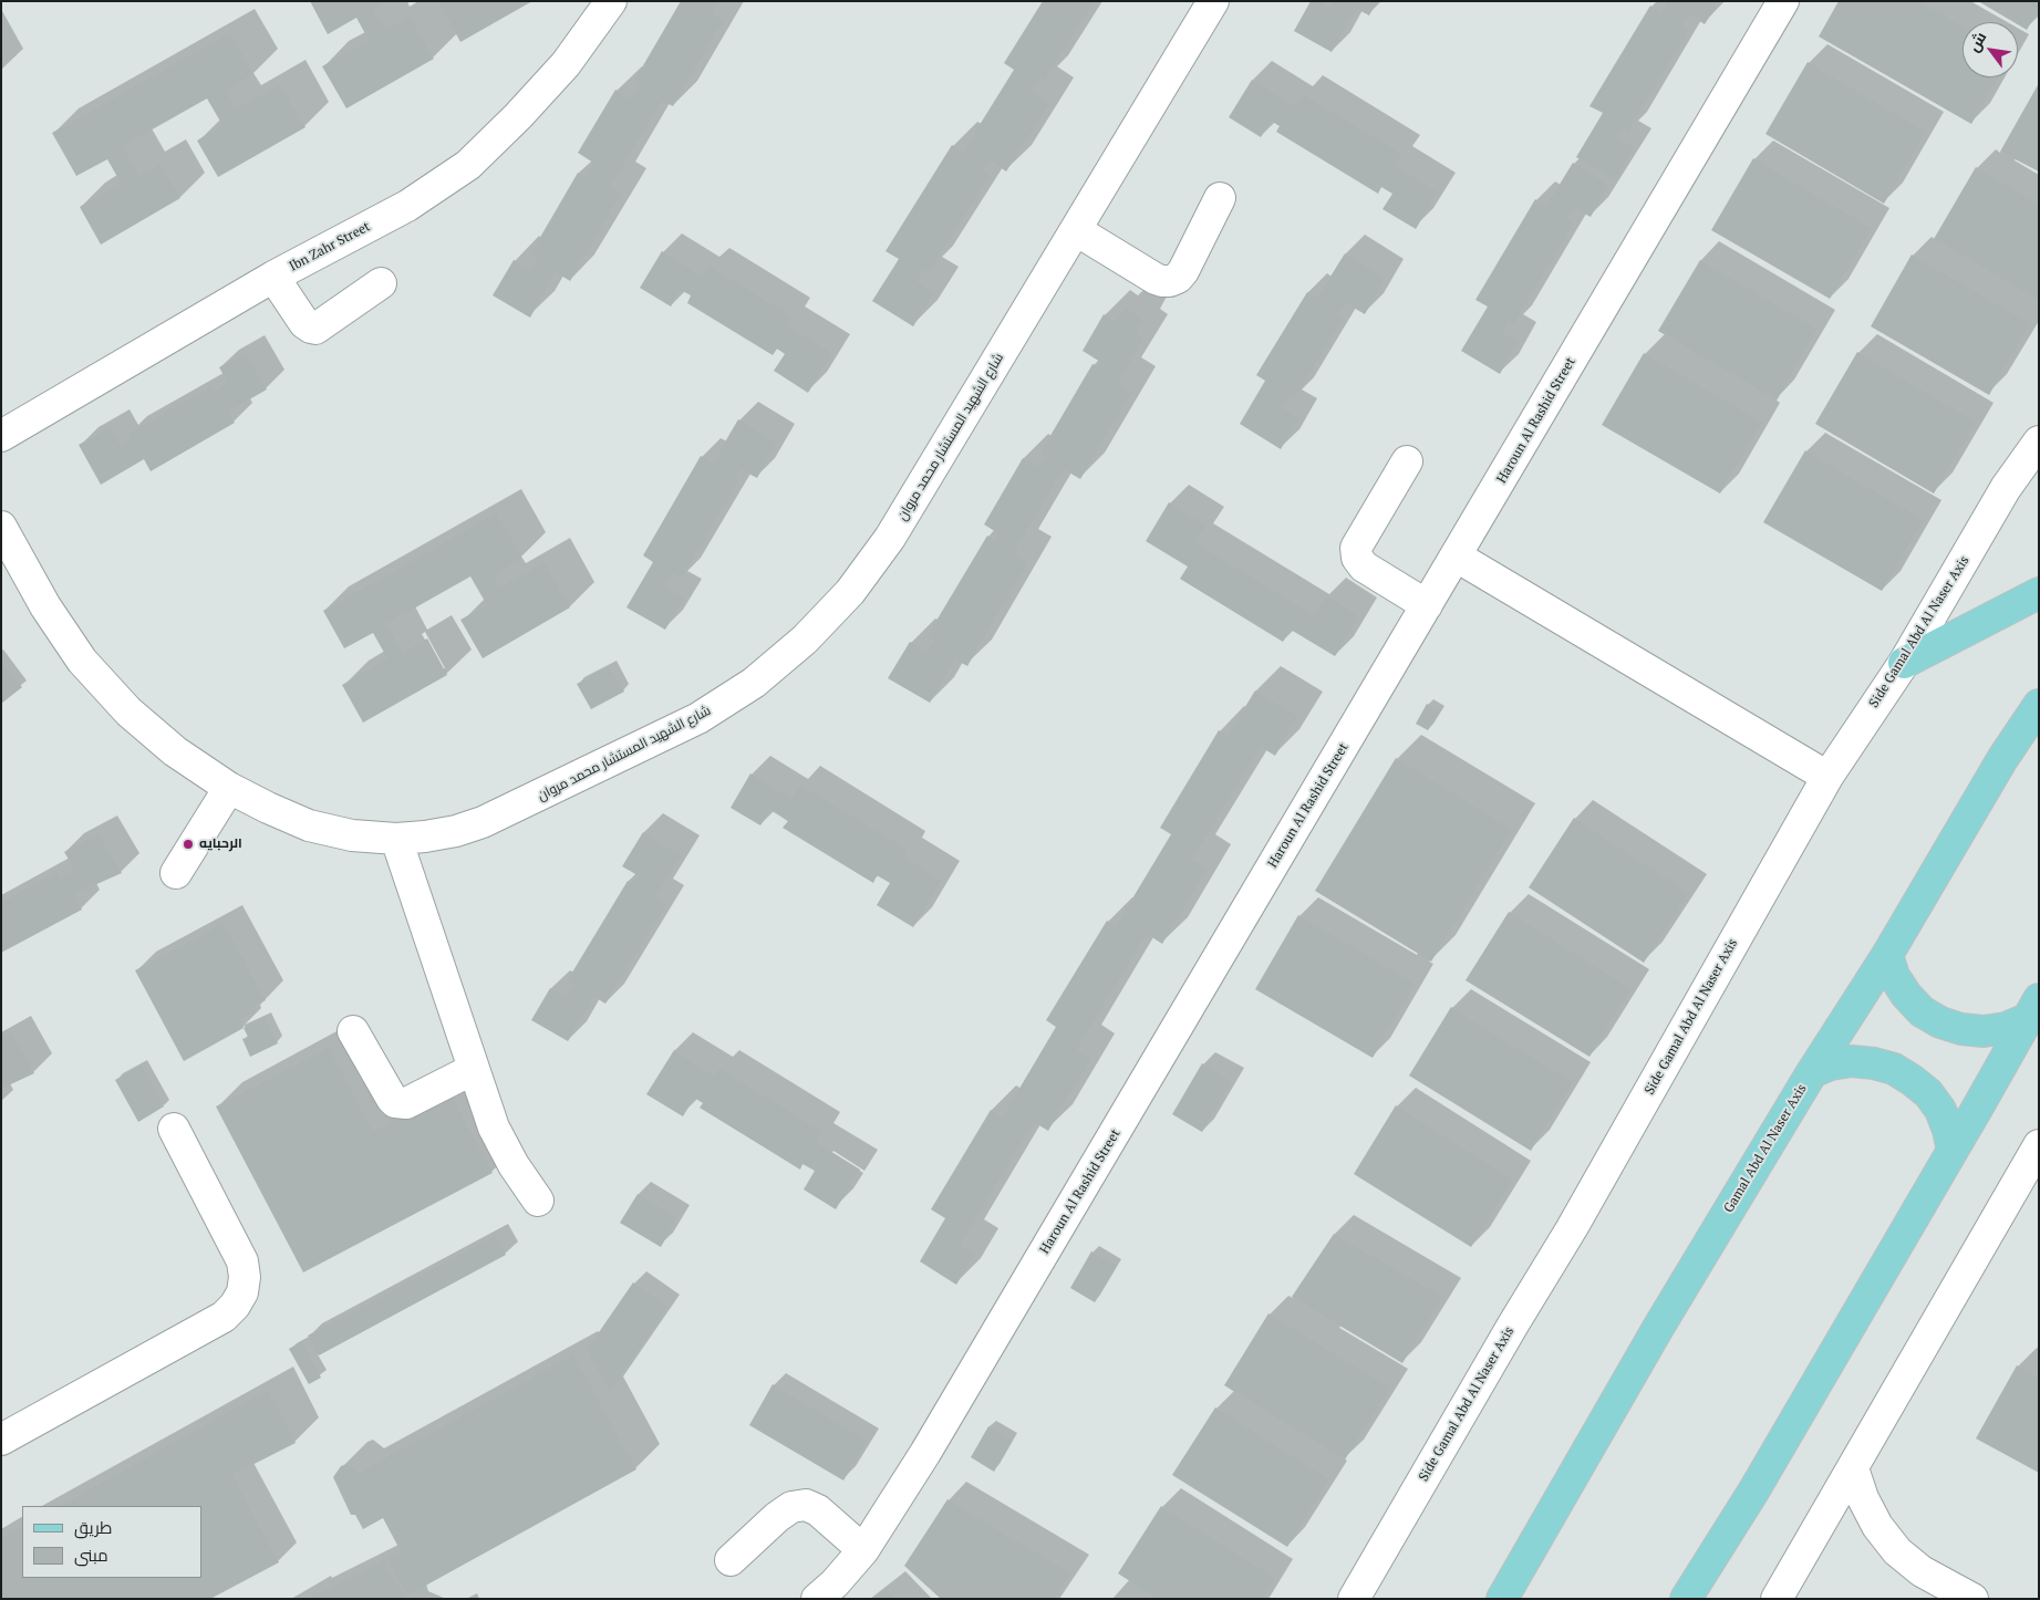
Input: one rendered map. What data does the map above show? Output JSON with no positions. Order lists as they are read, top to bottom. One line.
{"streets":{"main road":["Gamal Abd Al Naser Axis"],"street":["Ibn Zahr Street","Haroun Al Rashid Street","شارع الشهيد المستشار محمد مروان","Side Gamal Abd Al Naser Axis"]},"places":["الرحبايه"],"legend":["طريق","مبنى"],"north":"top left"}
